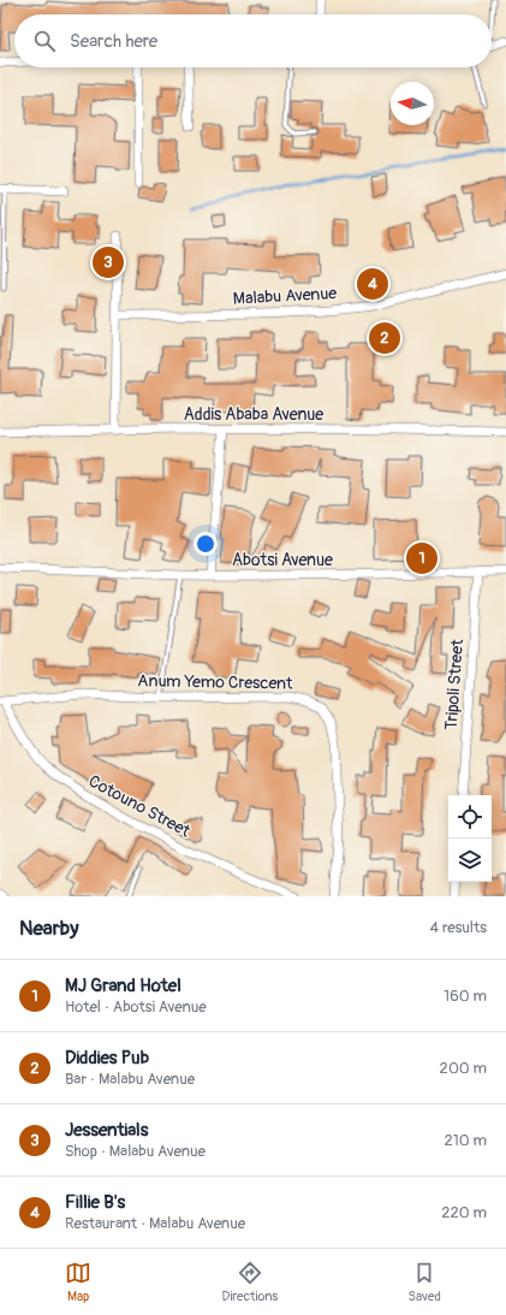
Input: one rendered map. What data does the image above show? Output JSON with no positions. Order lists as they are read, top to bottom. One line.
{"streets":{"street":["Malabu Avenue","Addis Ababa Avenue","Abotsi Avenue","Anum Yemo Crescent","Tripoli Street","Cotouno Street"]},"crossings":[["Abotsi Avenue","Tripoli Street"],["Anum Yemo Crescent","Cotouno Street"]],"north":"left","page":{"search":"Search here","pins":["3","4","2","1"],"heading":["Nearby","4 results"],"list":[{"mark":"1","name":"MJ Grand Hotel","note":"Hotel · Abotsi Avenue","value":"160 m"},{"mark":"2","name":"Diddies Pub","note":"Bar · Malabu Avenue","value":"200 m"},{"mark":"3","name":"Jessentials","note":"Shop · Malabu Avenue","value":"210 m"},{"mark":"4","name":"Fillie B's","note":"Restaurant · Malabu Avenue","value":"220 m"}],"nav":["Map","Directions","Saved"]}}
